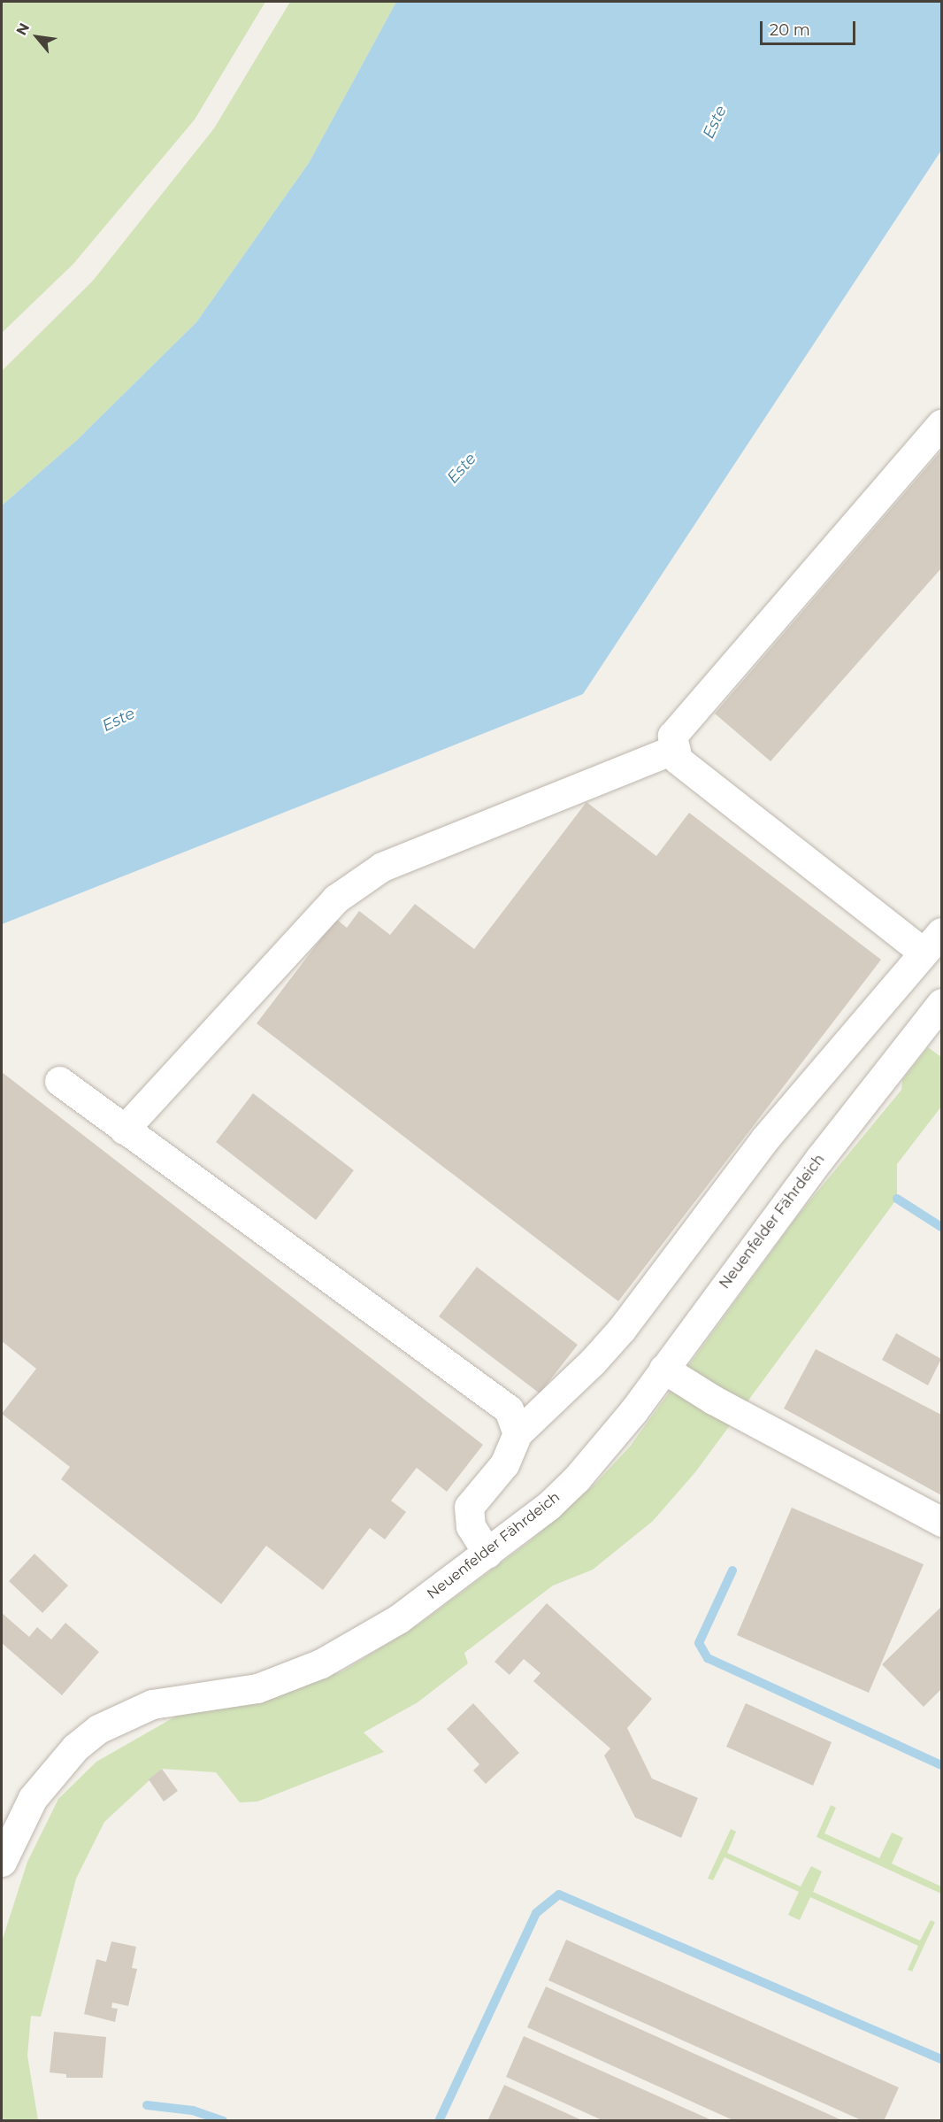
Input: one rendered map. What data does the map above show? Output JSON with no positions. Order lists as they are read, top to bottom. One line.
{"streets":{"street":["Neuenfelder Fährdeich"]},"water":["Este"],"scale_bar":"20 m","north":"top left"}
